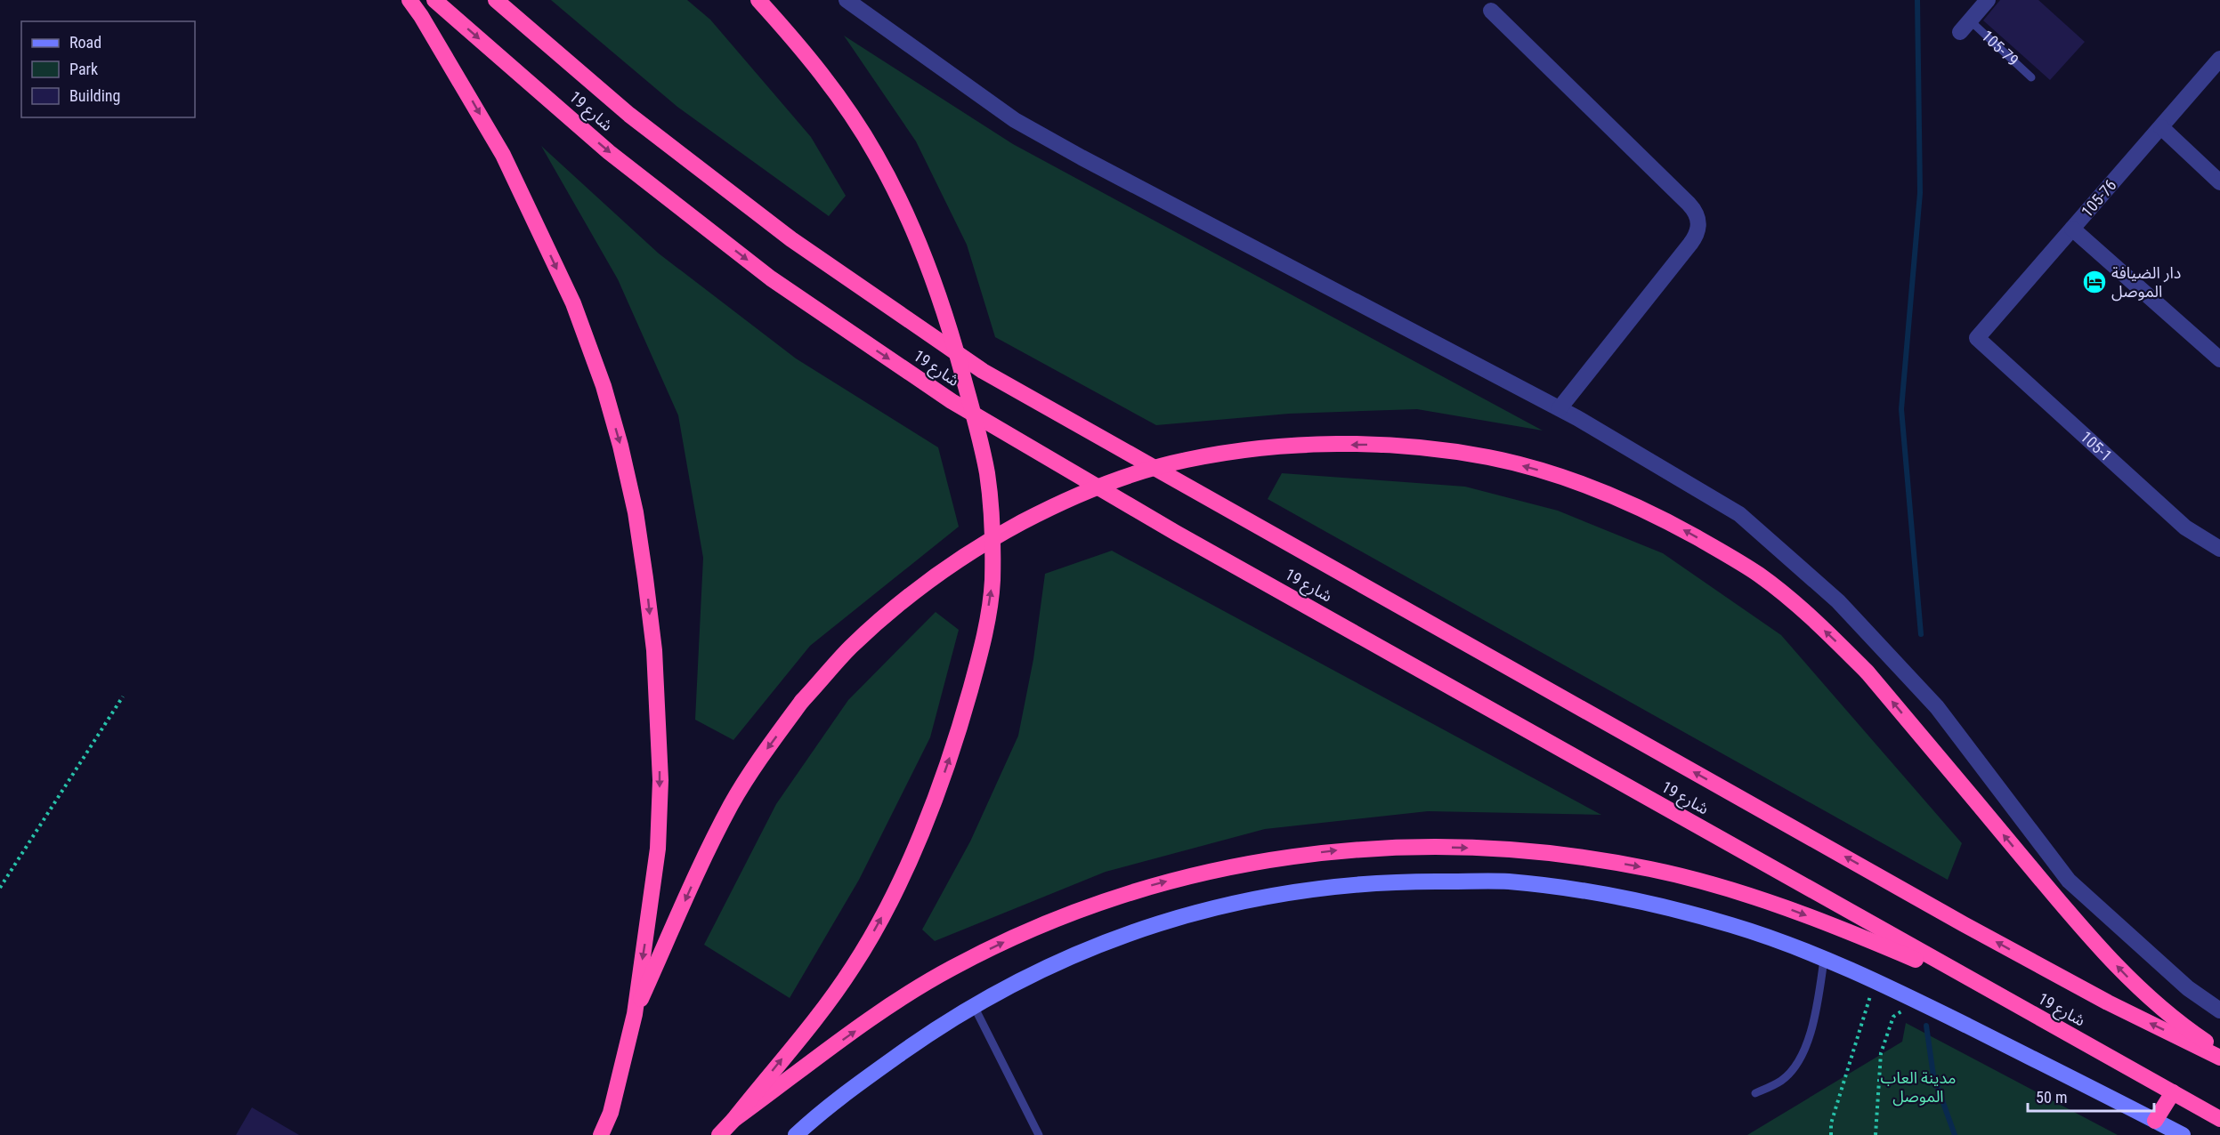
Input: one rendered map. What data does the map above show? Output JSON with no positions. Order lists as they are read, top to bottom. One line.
{"streets":{"highway":["شارع 19"],"street":["105-79","105-76","105-1"]},"crossings":[["105-76","105-1"]],"parks":["مدينة العاب الموصل"],"places":{"hotel":["دار الضيافة الموصل"]},"legend":["Road","Park","Building"],"scale_bar":"50 m"}
